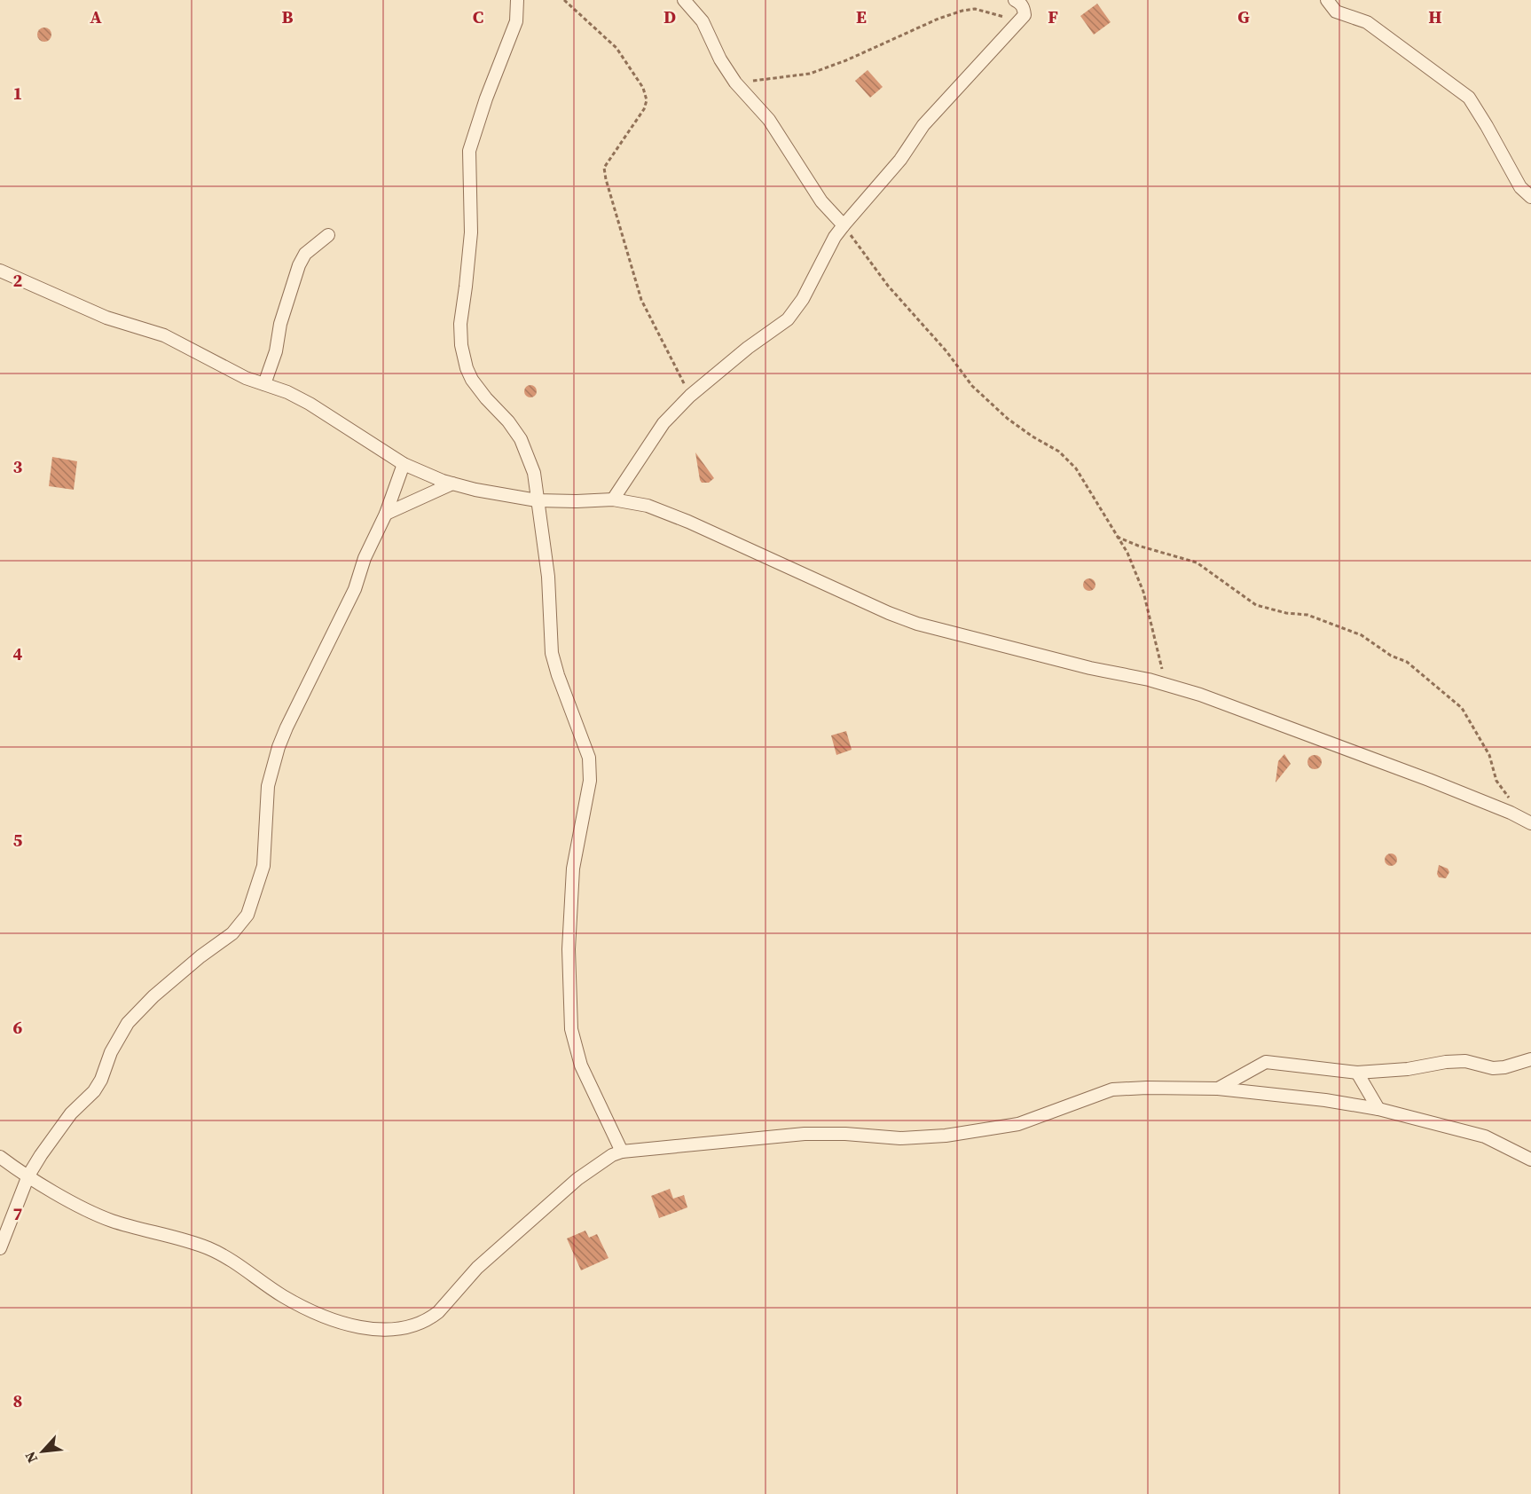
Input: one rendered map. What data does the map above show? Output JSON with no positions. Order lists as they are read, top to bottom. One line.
{"north":"bottom left","grid":{"columns":["A","B","C","D","E","F","G","H"],"rows":["1","2","3","4","5","6","7","8"]}}
